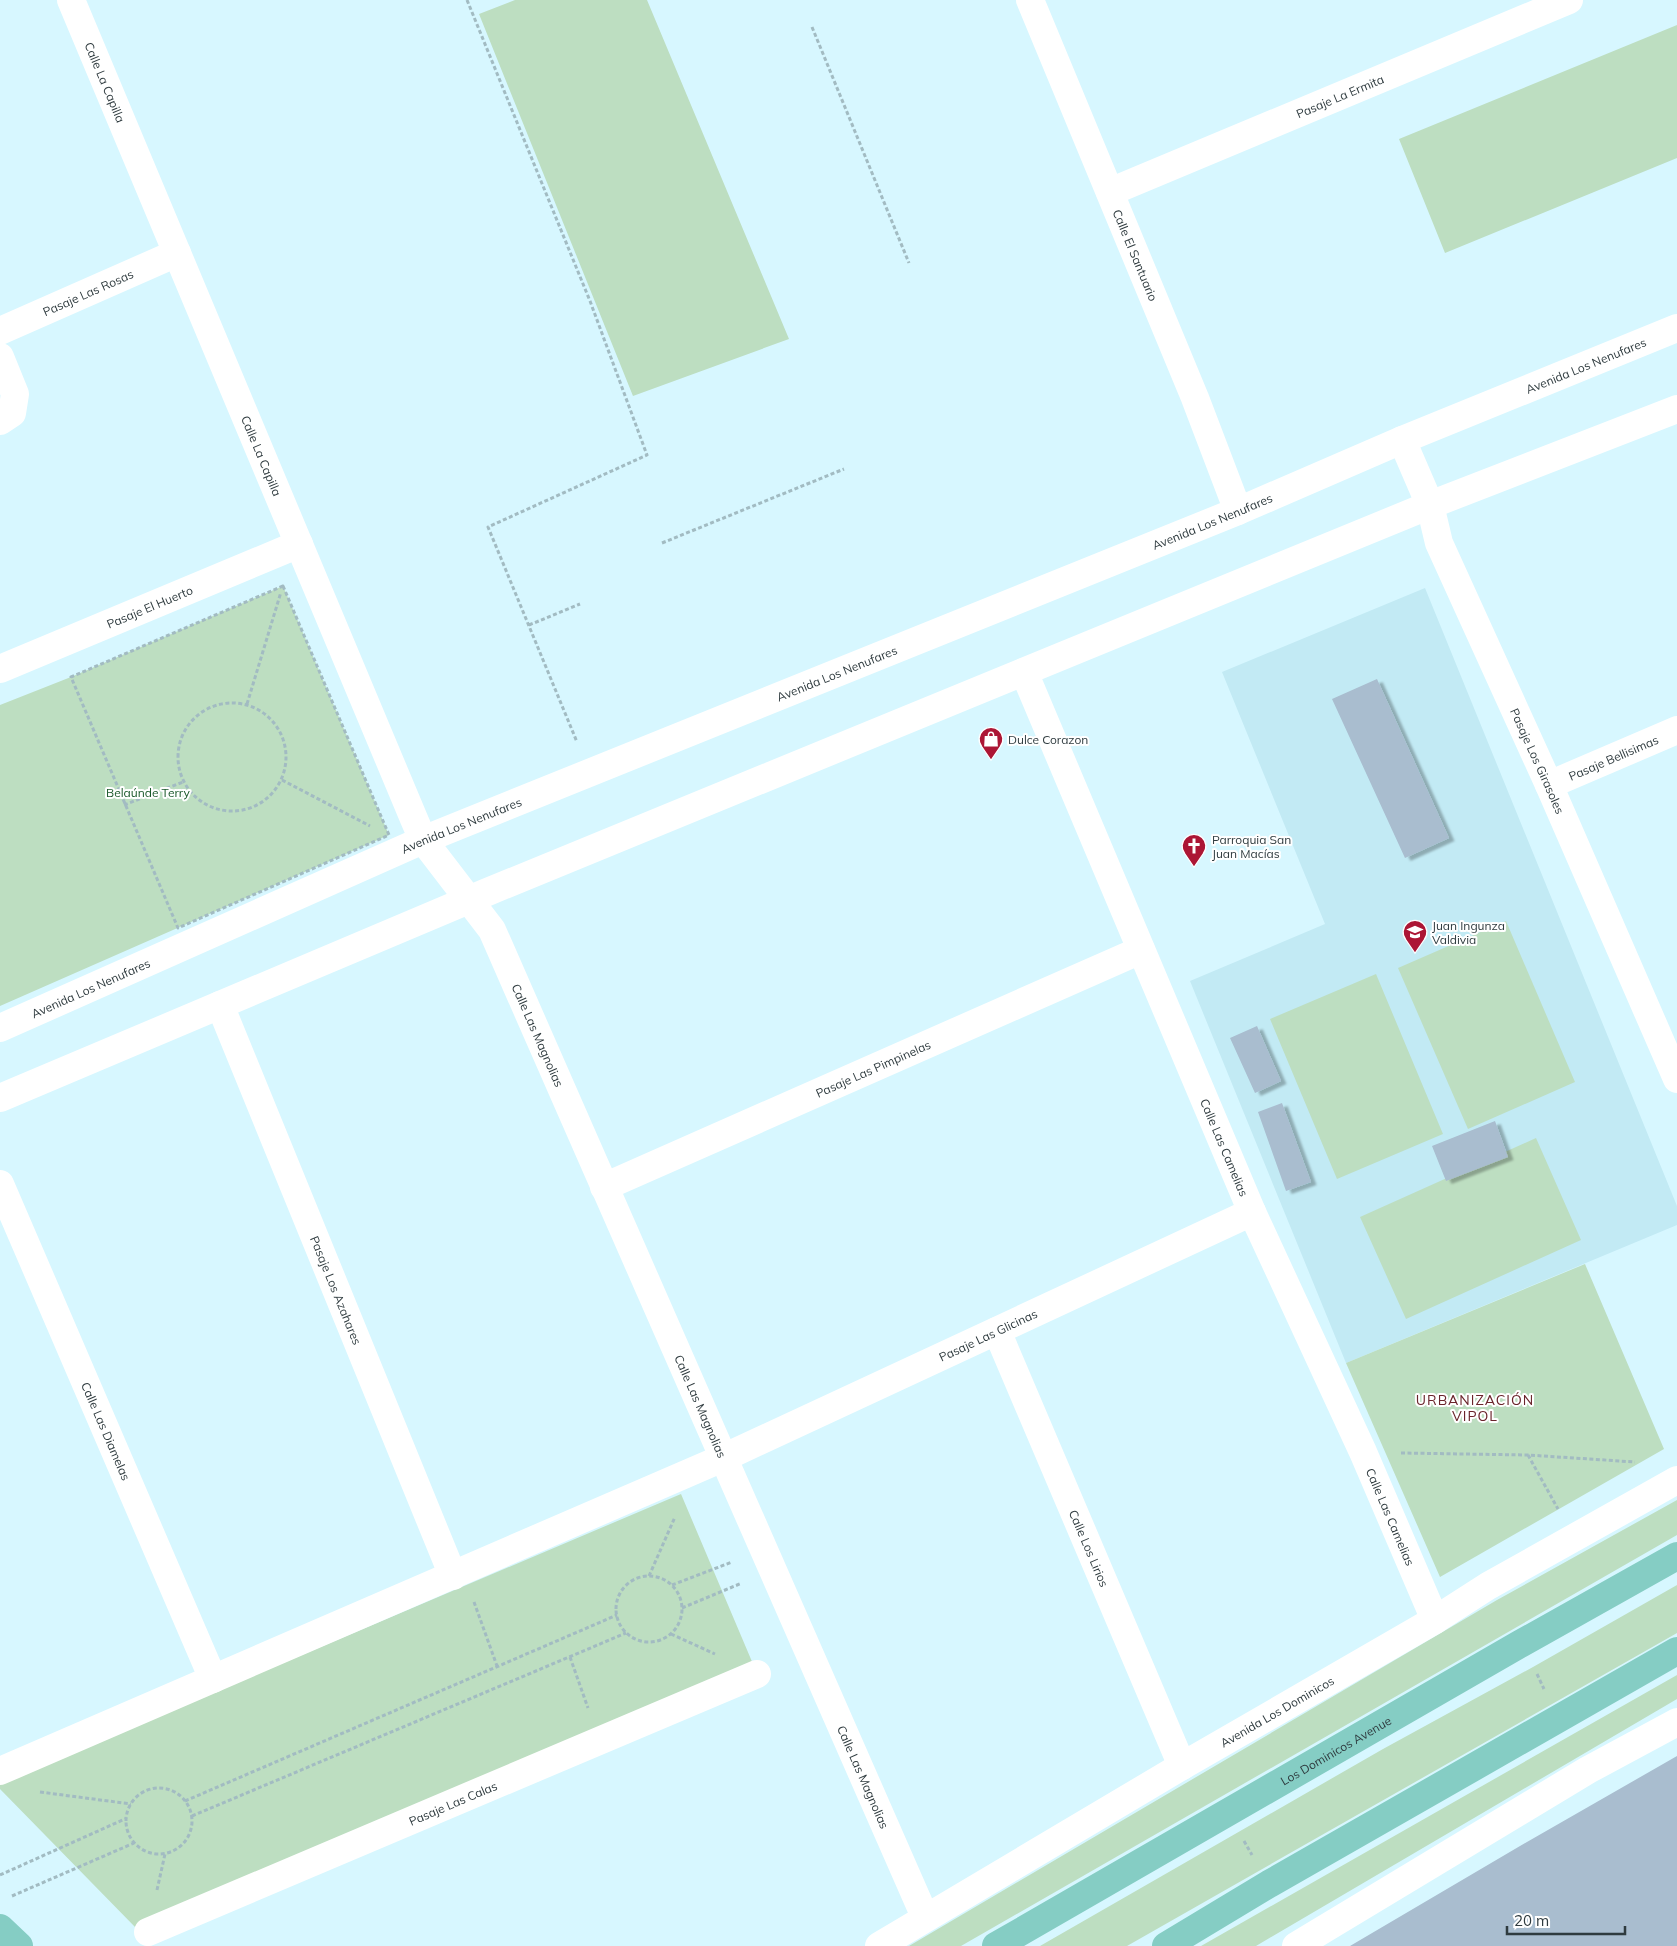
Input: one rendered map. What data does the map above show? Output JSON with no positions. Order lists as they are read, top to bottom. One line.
{"streets":{"main road":["Los Dominicos Avenue"],"street":["Calle La Capilla","Pasaje La Ermita","Calle El Santuario","Pasaje Las Rosas","Avenida Los Nenufares","Pasaje El Huerto","Pasaje Bellisimas","Pasaje Los Girasoles","Calle Las Magnolias","Pasaje Las Pimpinelas","Calle Las Camelias","Pasaje Los Azahares","Pasaje Las Glicinas","Calle Las Diamelas","Calle Los Lirios","Avenida Los Dominicos","Pasaje Las Calas"]},"crossings":[["Calle La Capilla","Pasaje Las Rosas"],["Calle La Capilla","Avenida Los Nenufares"],["Calle La Capilla","Pasaje El Huerto"],["Calle La Capilla","Calle Las Magnolias"],["Pasaje La Ermita","Calle El Santuario"],["Calle El Santuario","Avenida Los Nenufares"],["Avenida Los Nenufares","Pasaje Los Girasoles"],["Pasaje Bellisimas","Pasaje Los Girasoles"],["Calle Las Magnolias","Pasaje Las Pimpinelas"],["Calle Las Magnolias","Pasaje Las Glicinas"],["Calle Las Magnolias","Avenida Los Dominicos"],["Pasaje Las Pimpinelas","Calle Las Camelias"],["Calle Las Camelias","Pasaje Las Glicinas"],["Calle Las Camelias","Avenida Los Dominicos"],["Pasaje Los Azahares","Pasaje Las Glicinas"],["Pasaje Las Glicinas","Calle Las Diamelas"],["Pasaje Las Glicinas","Calle Los Lirios"],["Calle Los Lirios","Avenida Los Dominicos"]],"districts":["URBANIZACIÓN VIPOL"],"parks":["Belaúnde Terry"],"places":{"shop":["Dulce Corazon"],"church":["Parroquia San Juan Macías"],"school or university":["Juan Ingunza Valdivia"]},"scale_bar":"20 m"}
